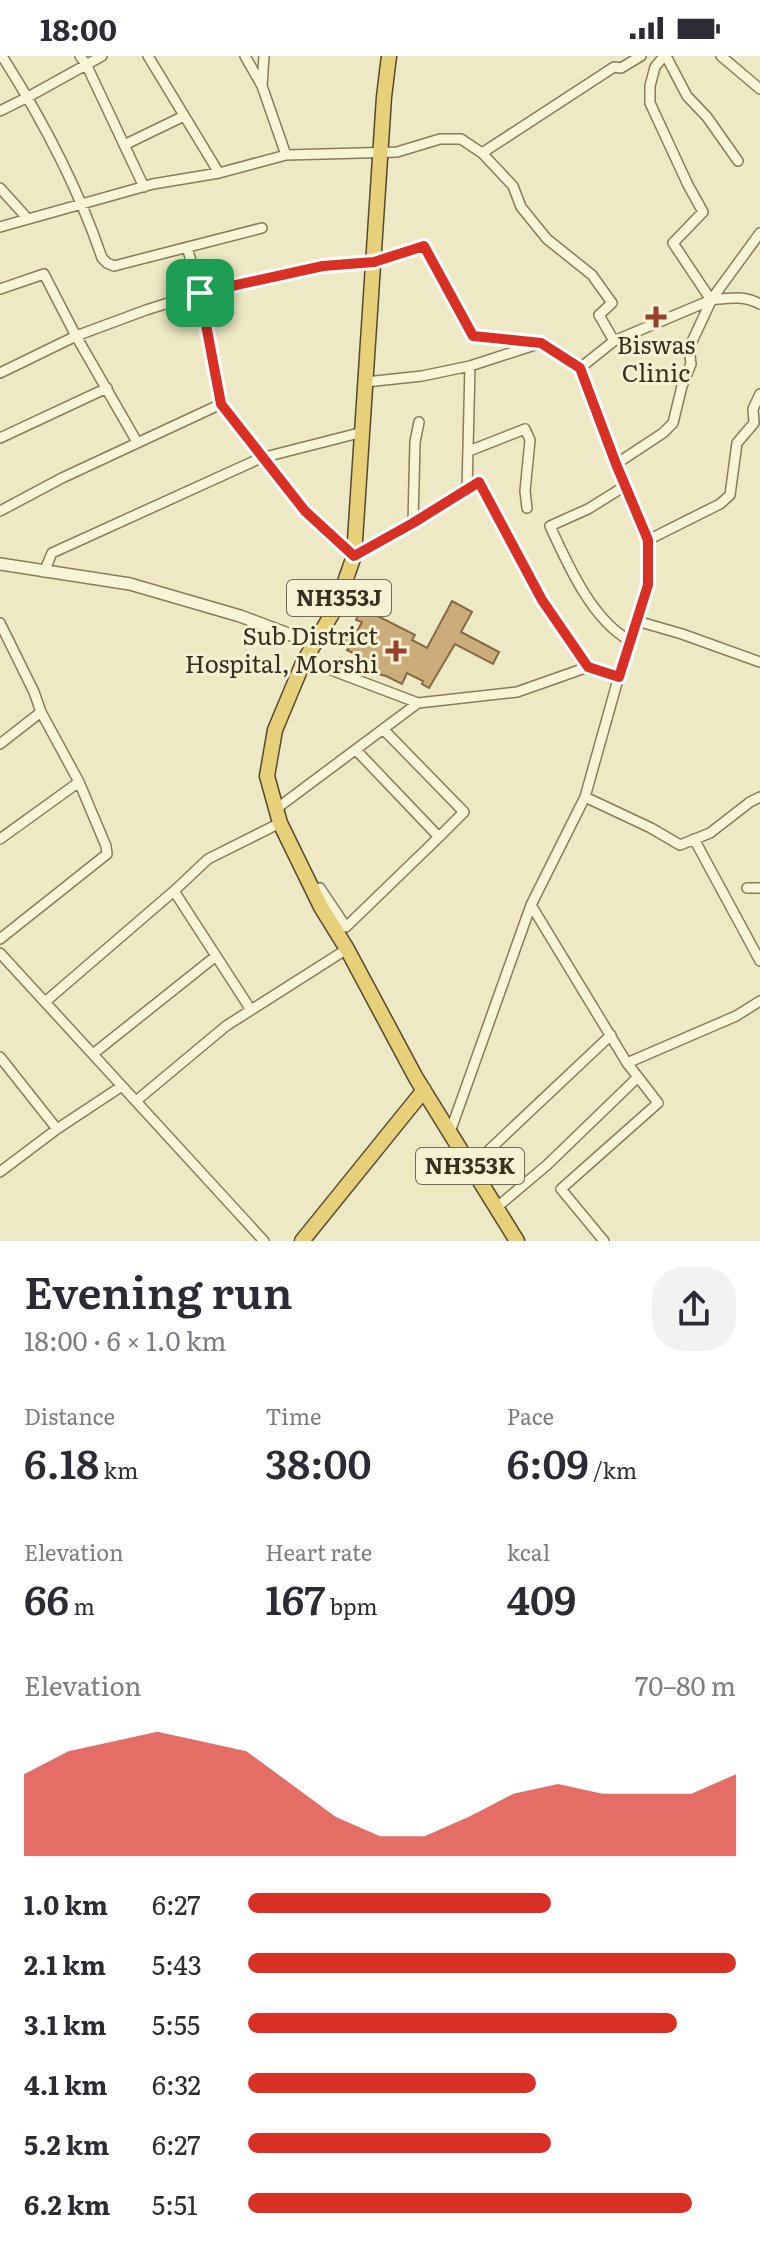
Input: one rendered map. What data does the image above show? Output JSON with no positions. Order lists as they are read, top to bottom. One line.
{"streets":{"highway":["NH353J","NH353K"]},"crossings":[["NH353J","NH353K"]],"places":{"health":["Biswas Clinic","Sub District Hospital, Morshi"]},"page":{"status":"18:00","heading":["Evening run","18:00 · 6 × 1.0 km"],"stats":[["Distance","6.18 km"],["Time","38:00"],["Pace","6:09 /km"],["Elevation","66 m"],["Heart rate","167 bpm"],["kcal","409"]],"chart":["Elevation","70–80 m"],"list":[{"name":"1.0 km","note":"6:27"},{"name":"2.1 km","note":"5:43"},{"name":"3.1 km","note":"5:55"},{"name":"4.1 km","note":"6:32"},{"name":"5.2 km","note":"6:27"},{"name":"6.2 km","note":"5:51"}]}}
